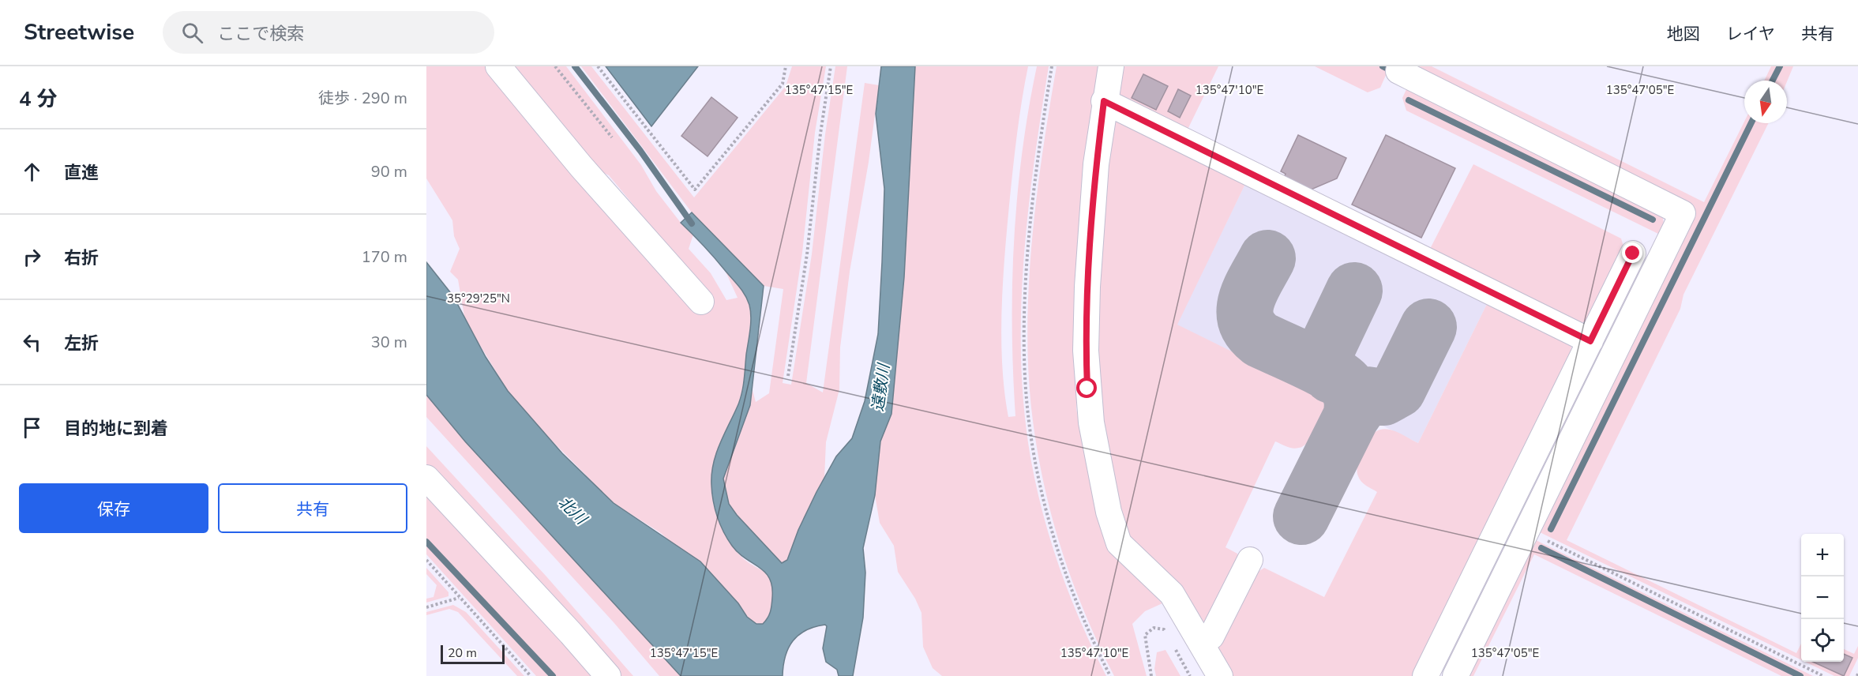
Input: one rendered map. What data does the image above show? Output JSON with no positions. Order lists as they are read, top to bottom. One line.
{"water":["遠敷川","北川"],"scale_bar":"20 m","north":"bottom","page":{"header":"Streetwise","search":"ここで検索","nav":["地図","レイヤ","共有"],"heading":["4 分","徒歩 · 290 m"],"list":[["直進","90 m"],["右折","170 m"],["左折","30 m"],"目的地に到着"],"buttons":["保存","共有"],"map_buttons":["+","−"],"scale":"20 m"},"coordinates":["135°47'15\"E","135°47'10\"E","135°47'05\"E","35°29'25\"N"]}
